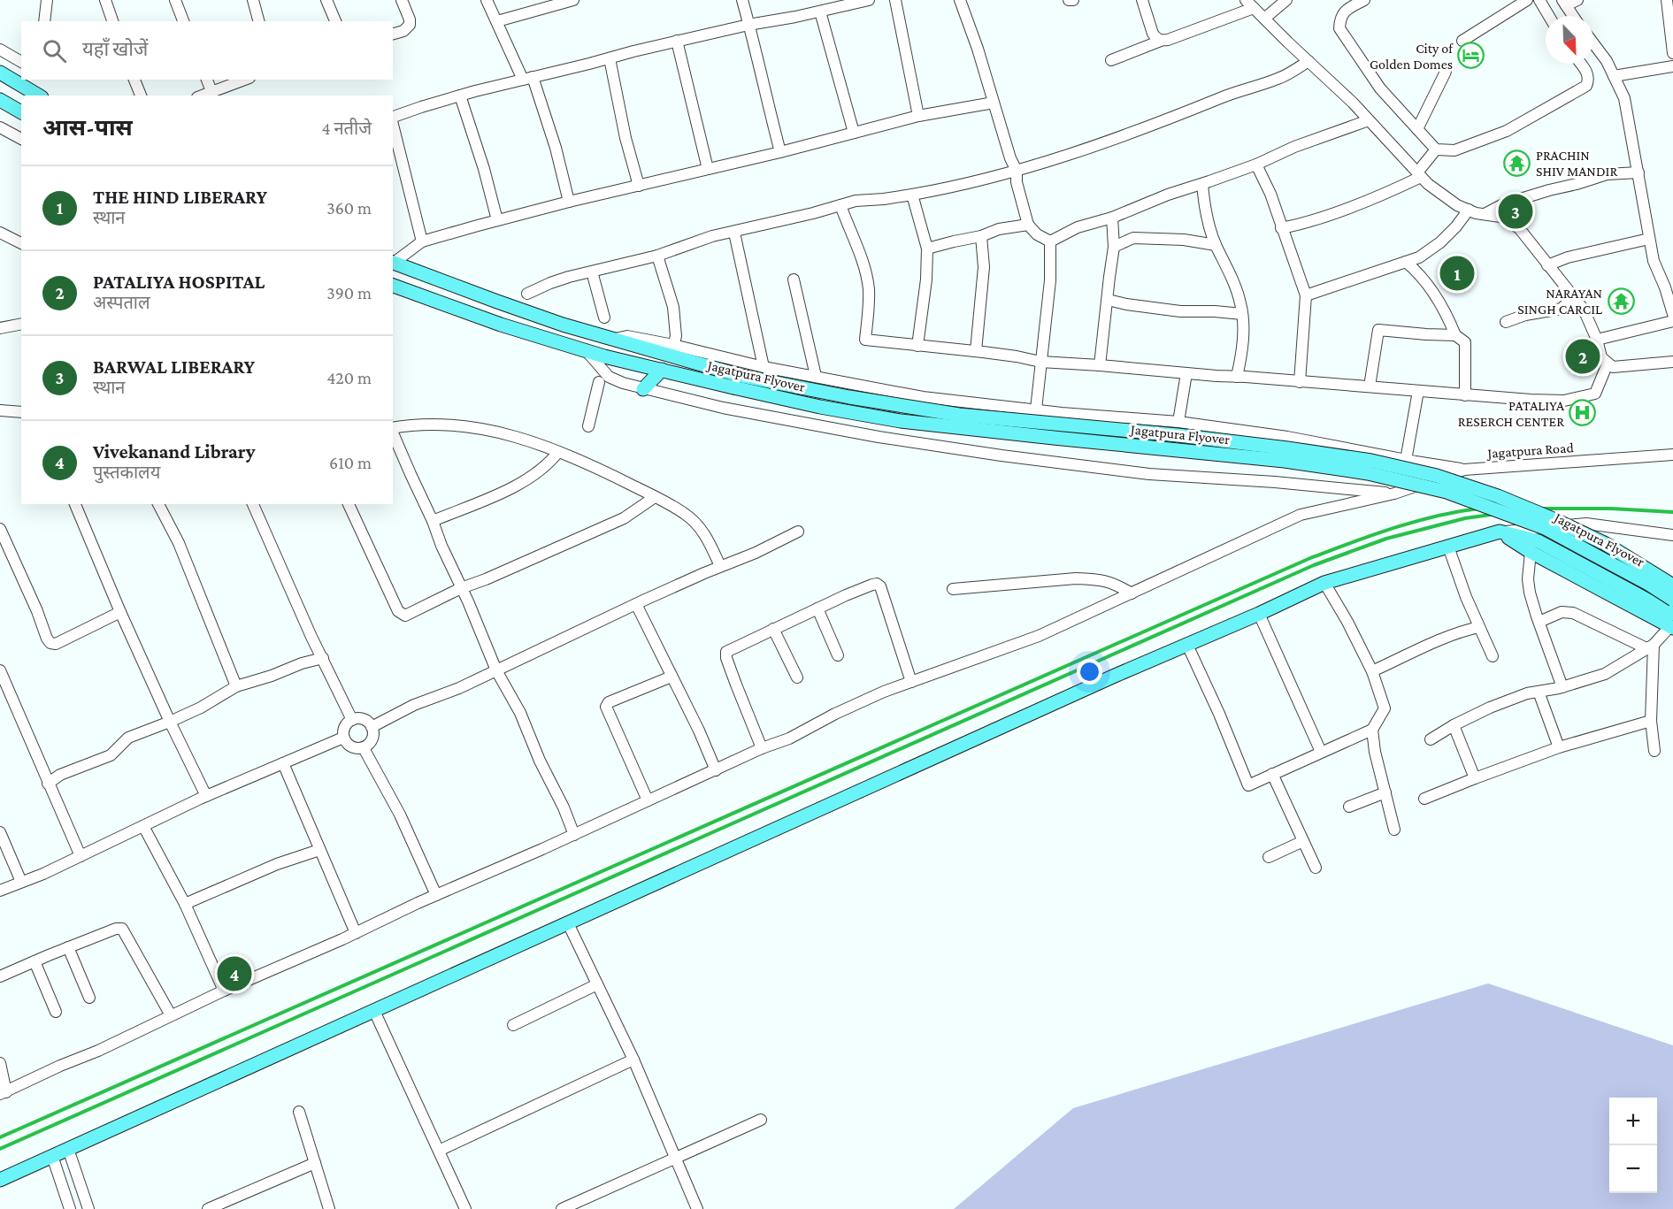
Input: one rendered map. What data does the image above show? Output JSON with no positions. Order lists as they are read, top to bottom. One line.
{"streets":{"main road":["Jagatpura Flyover"],"street":["Jagatpura Road"]},"places":{"hotel":["City of Golden Domes"],"temple":["PRACHIN SHIV MANDIR","NARAYAN SINGH CARCIL"],"hospital":["PATALIYA RESERCH CENTER"]},"north":"bottom right","page":{"search":"यहाँ खोजें","heading":["आस-पास","4 नतीजे"],"list":[{"mark":"1","name":"THE HIND LIBERARY","note":"स्थान","value":"360 m"},{"mark":"2","name":"PATALIYA HOSPITAL","note":"अस्पताल","value":"390 m"},{"mark":"3","name":"BARWAL LIBERARY","note":"स्थान","value":"420 m"},{"mark":"4","name":"Vivekanand Library","note":"पुस्तकालय","value":"610 m"}],"pins":["3","1","2","4"],"map_buttons":["+","−"]}}
